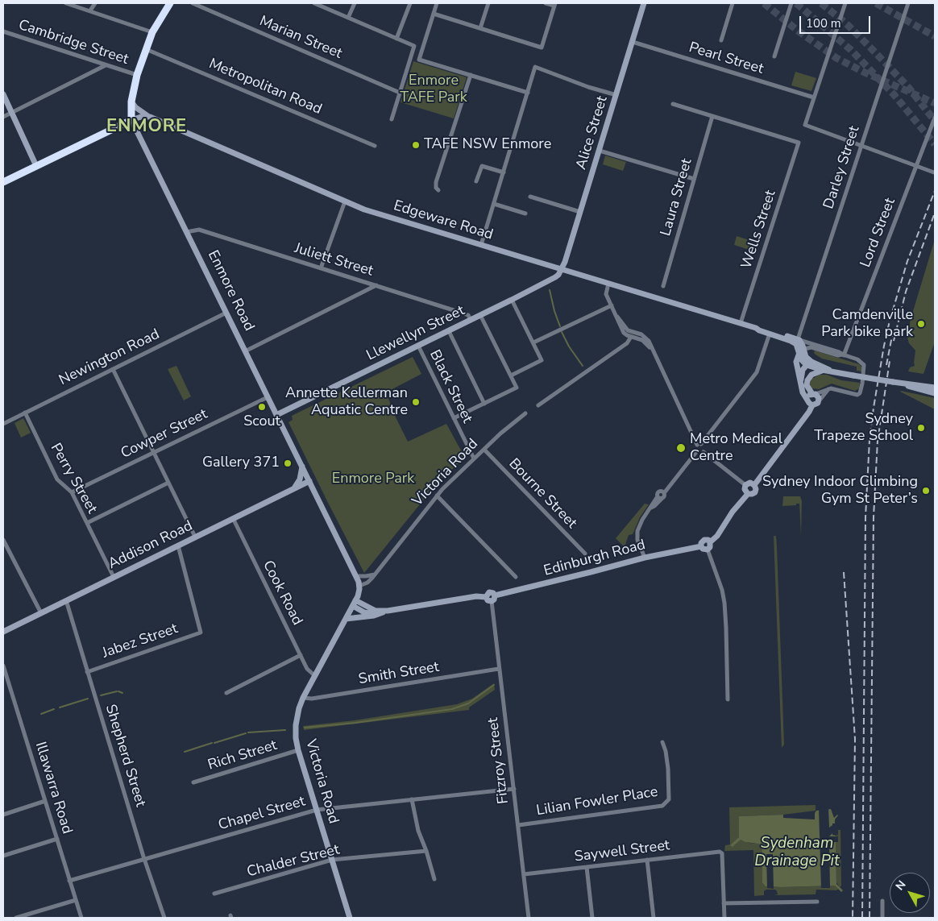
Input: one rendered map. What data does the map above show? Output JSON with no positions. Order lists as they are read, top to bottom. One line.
{"streets":{"highway":["Enmore Road"],"main road":["Alice Street","Edgeware Road","Llewellyn Street","Victoria Road","Addison Road","Edinburgh Road"],"street":["Marian Street","Cambridge Street","Pearl Street","Metropolitan Road","Darley Street","Laura Street","Wells Street","Lord Street","Juliett Street","Newington Road","Black Street","Cowper Street","Perry Street","Bourne Street","Cook Road","Jabez Street","Smith Street","Shepherd Street","Rich Street","Fitzroy Street","Illawarra Road","Lilian Fowler Place","Chapel Street","Saywell Street","Chalder Street"]},"crossings":[["Cambridge Street","Enmore Road"],["Pearl Street","Alice Street"],["Metropolitan Road","Enmore Road"],["Alice Street","Edgeware Road"],["Alice Street","Llewellyn Street"],["Laura Street","Wells Street"],["Edgeware Road","Wells Street"],["Edgeware Road","Enmore Road"],["Edgeware Road","Llewellyn Street"],["Juliett Street","Enmore Road"],["Juliett Street","Llewellyn Street"],["Enmore Road","Llewellyn Street"],["Enmore Road","Newington Road"],["Enmore Road","Cowper Street"],["Enmore Road","Victoria Road"],["Enmore Road","Addison Road"],["Llewellyn Street","Black Street"],["Newington Road","Perry Street"],["Black Street","Victoria Road"],["Cowper Street","Perry Street"],["Victoria Road","Bourne Street"],["Victoria Road","Cook Road"],["Victoria Road","Smith Street"],["Victoria Road","Rich Street"],["Victoria Road","Chapel Street"],["Victoria Road","Chalder Street"],["Perry Street","Addison Road"],["Addison Road","Cook Road"],["Addison Road","Jabez Street"],["Addison Road","Shepherd Street"],["Edinburgh Road","Fitzroy Street"],["Jabez Street","Shepherd Street"],["Smith Street","Fitzroy Street"],["Shepherd Street","Chapel Street"],["Fitzroy Street","Lilian Fowler Place"],["Fitzroy Street","Chapel Street"],["Fitzroy Street","Saywell Street"],["Illawarra Road","Chapel Street"]],"districts":["ENMORE"],"water":["Sydenham Drainage Pit"],"parks":["Enmore TAFE Park","Enmore Park"],"places":["TAFE NSW Enmore","Camdenville Park bike park","Annette Kellerman Aquatic Centre","Scout","Sydney Trapeze School","Metro Medical Centre","Gallery 371","Sydney Indoor Climbing Gym St Peter’s"],"scale_bar":"100 m","north":"top left"}
